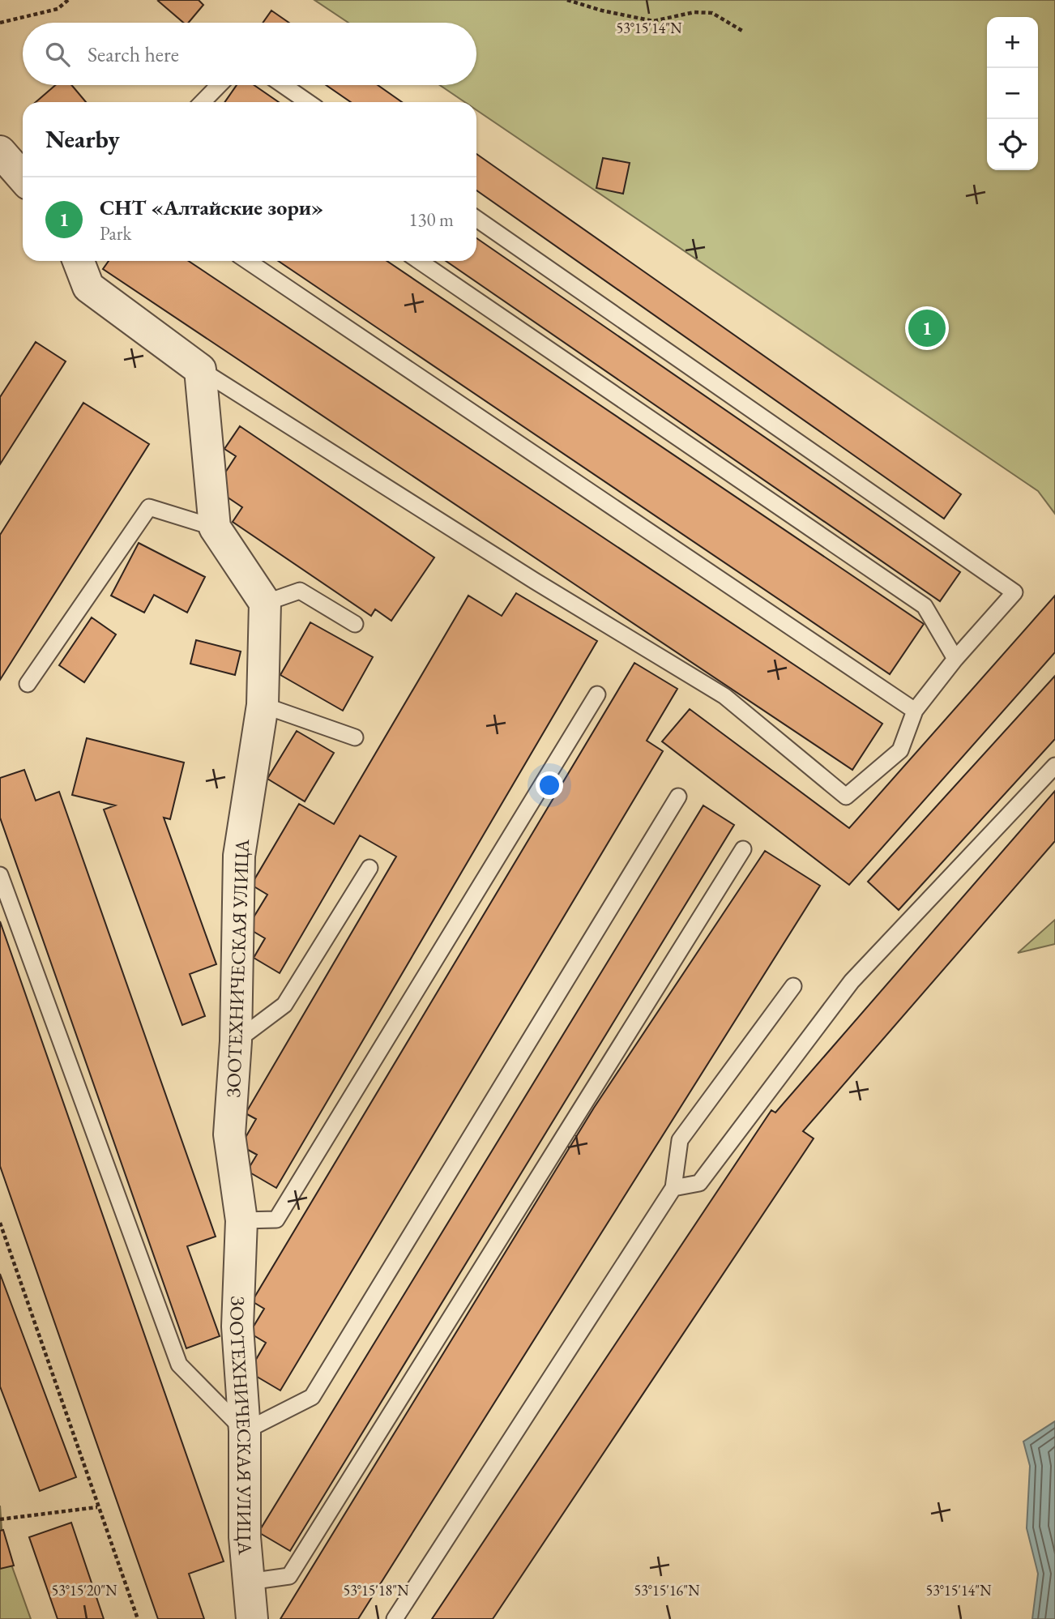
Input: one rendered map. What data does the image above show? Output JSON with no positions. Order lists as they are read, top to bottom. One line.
{"streets":{"street":["ЗООТЕХНИЧЕСКАЯ УЛИЦА"]},"page":{"map_buttons":["+","−"],"search":"Search here","heading":"Nearby","list":[{"mark":"1","name":"СНТ «Алтайские зори»","note":"Park","value":"130 m"}],"pins":"1"},"coordinates":["53°15'14\"N","53°15'20\"N","53°15'18\"N","53°15'16\"N"]}
